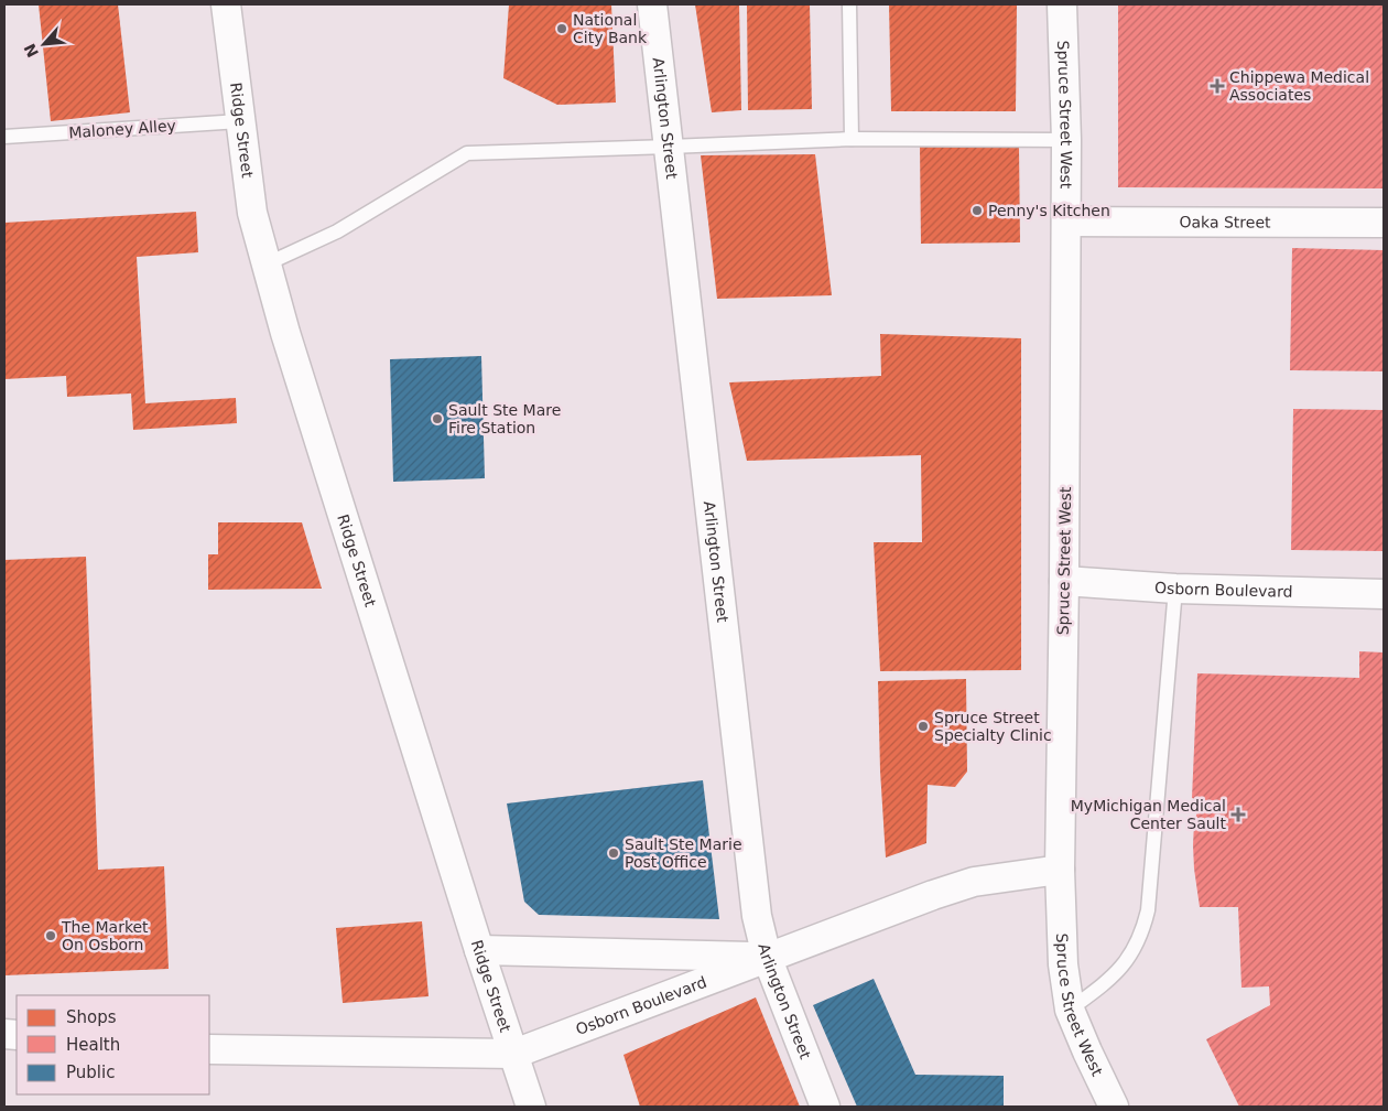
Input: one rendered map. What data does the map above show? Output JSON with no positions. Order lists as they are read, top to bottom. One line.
{"streets":{"street":["Spruce Street West","Arlington Street","Ridge Street","Oaka Street","Osborn Boulevard"],"lane":["Maloney Alley"]},"crossings":[["Spruce Street West","Oaka Street"],["Spruce Street West","Osborn Boulevard"],["Arlington Street","Osborn Boulevard"],["Maloney Alley","Ridge Street"],["Ridge Street","Osborn Boulevard"]],"places":{"other":["National City Bank","Penny's Kitchen","Sault Ste Mare Fire Station","Spruce Street Specialty Clinic","Sault Ste Marie Post Office","The Market On Osborn"],"health":["Chippewa Medical Associates","MyMichigan Medical Center Sault"]},"legend":["Shops","Health","Public"],"north":"bottom left"}
